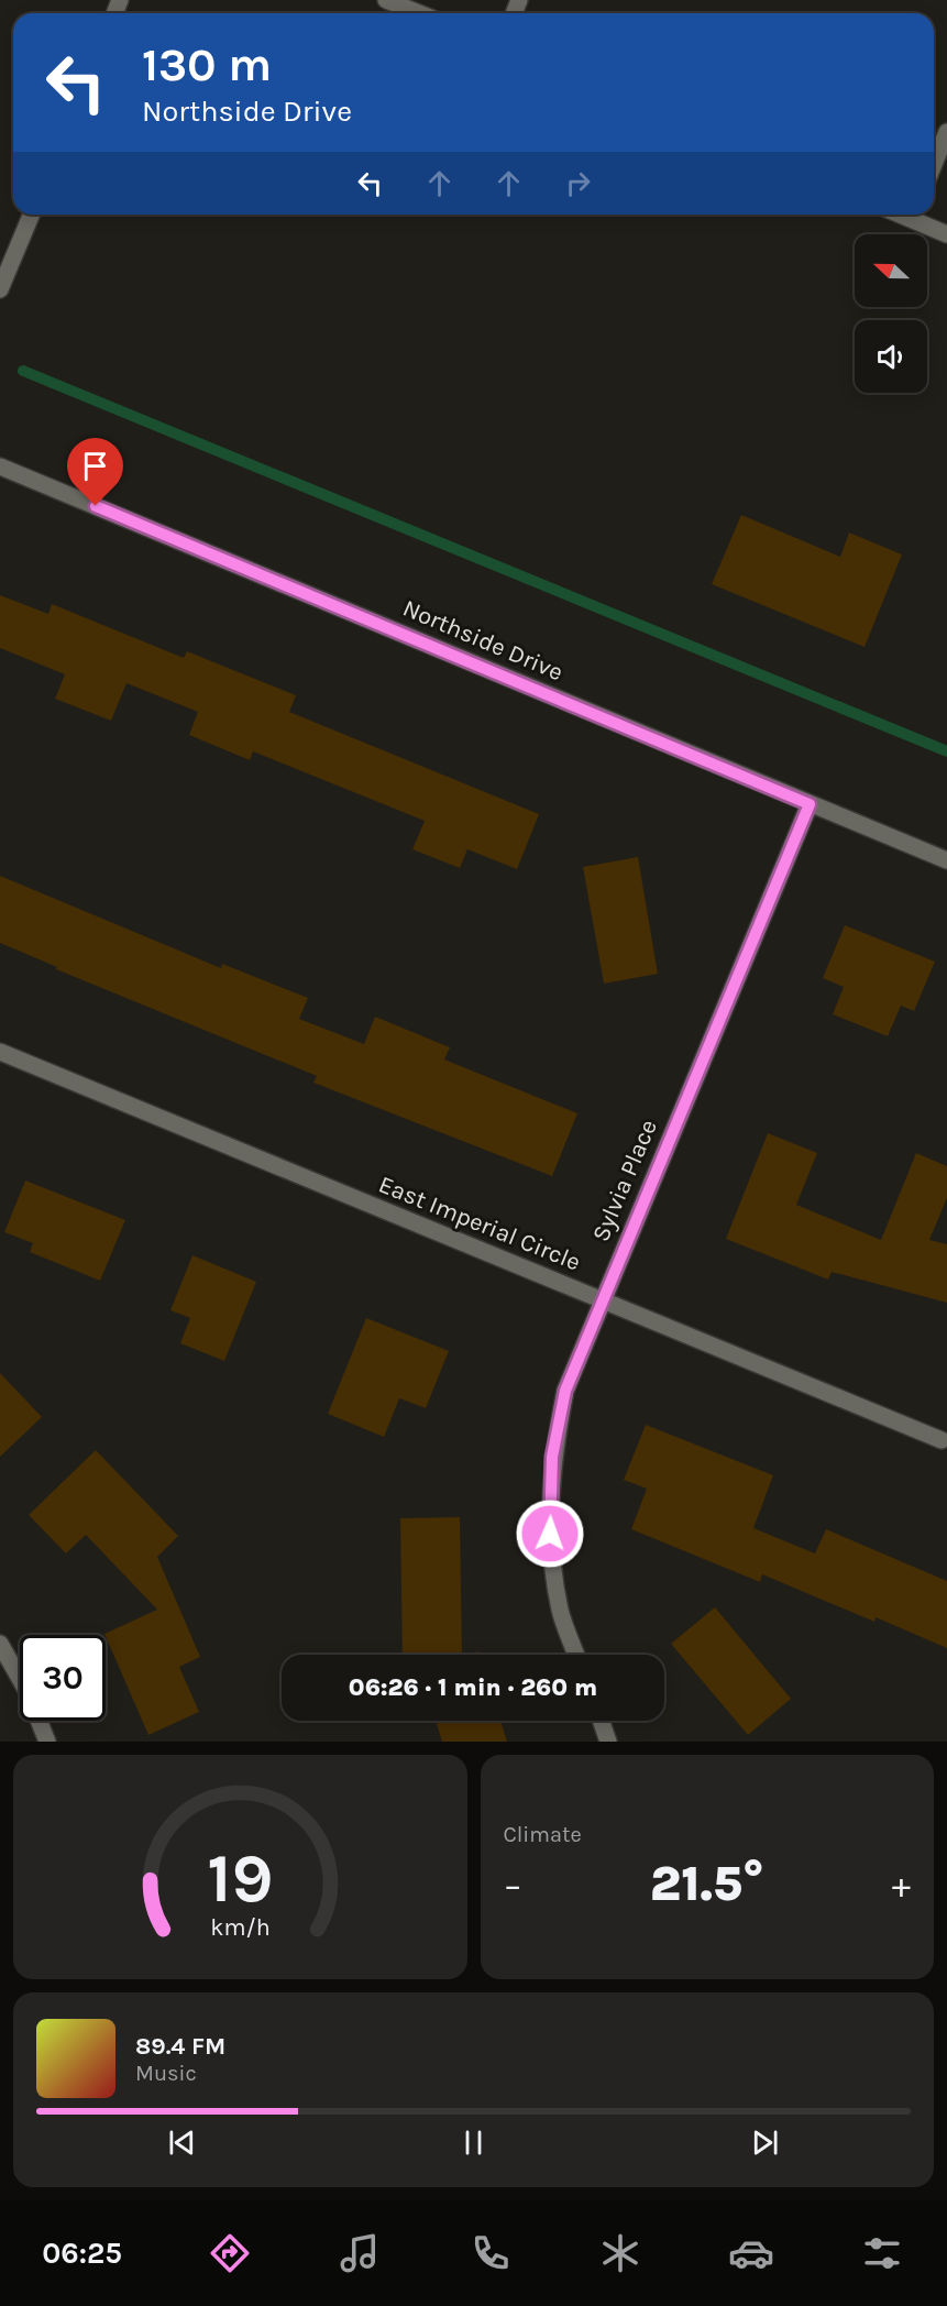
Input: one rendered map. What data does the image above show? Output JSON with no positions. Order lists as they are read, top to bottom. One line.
{"streets":{"street":["Northside Drive","Sylvia Place","East Imperial Circle"]},"crossings":[["Northside Drive","Sylvia Place"],["Sylvia Place","East Imperial Circle"]],"north":"left","page":{"turn":["130 m","Northside Drive"],"limit":"30","trip":"06:26 · 1 min · 260 m","tile":"Climate","heat":["−","21.5°","+"],"song":["89.4 FM","Music"],"tabs":"06:25","gauge":["19","km/h"]}}
